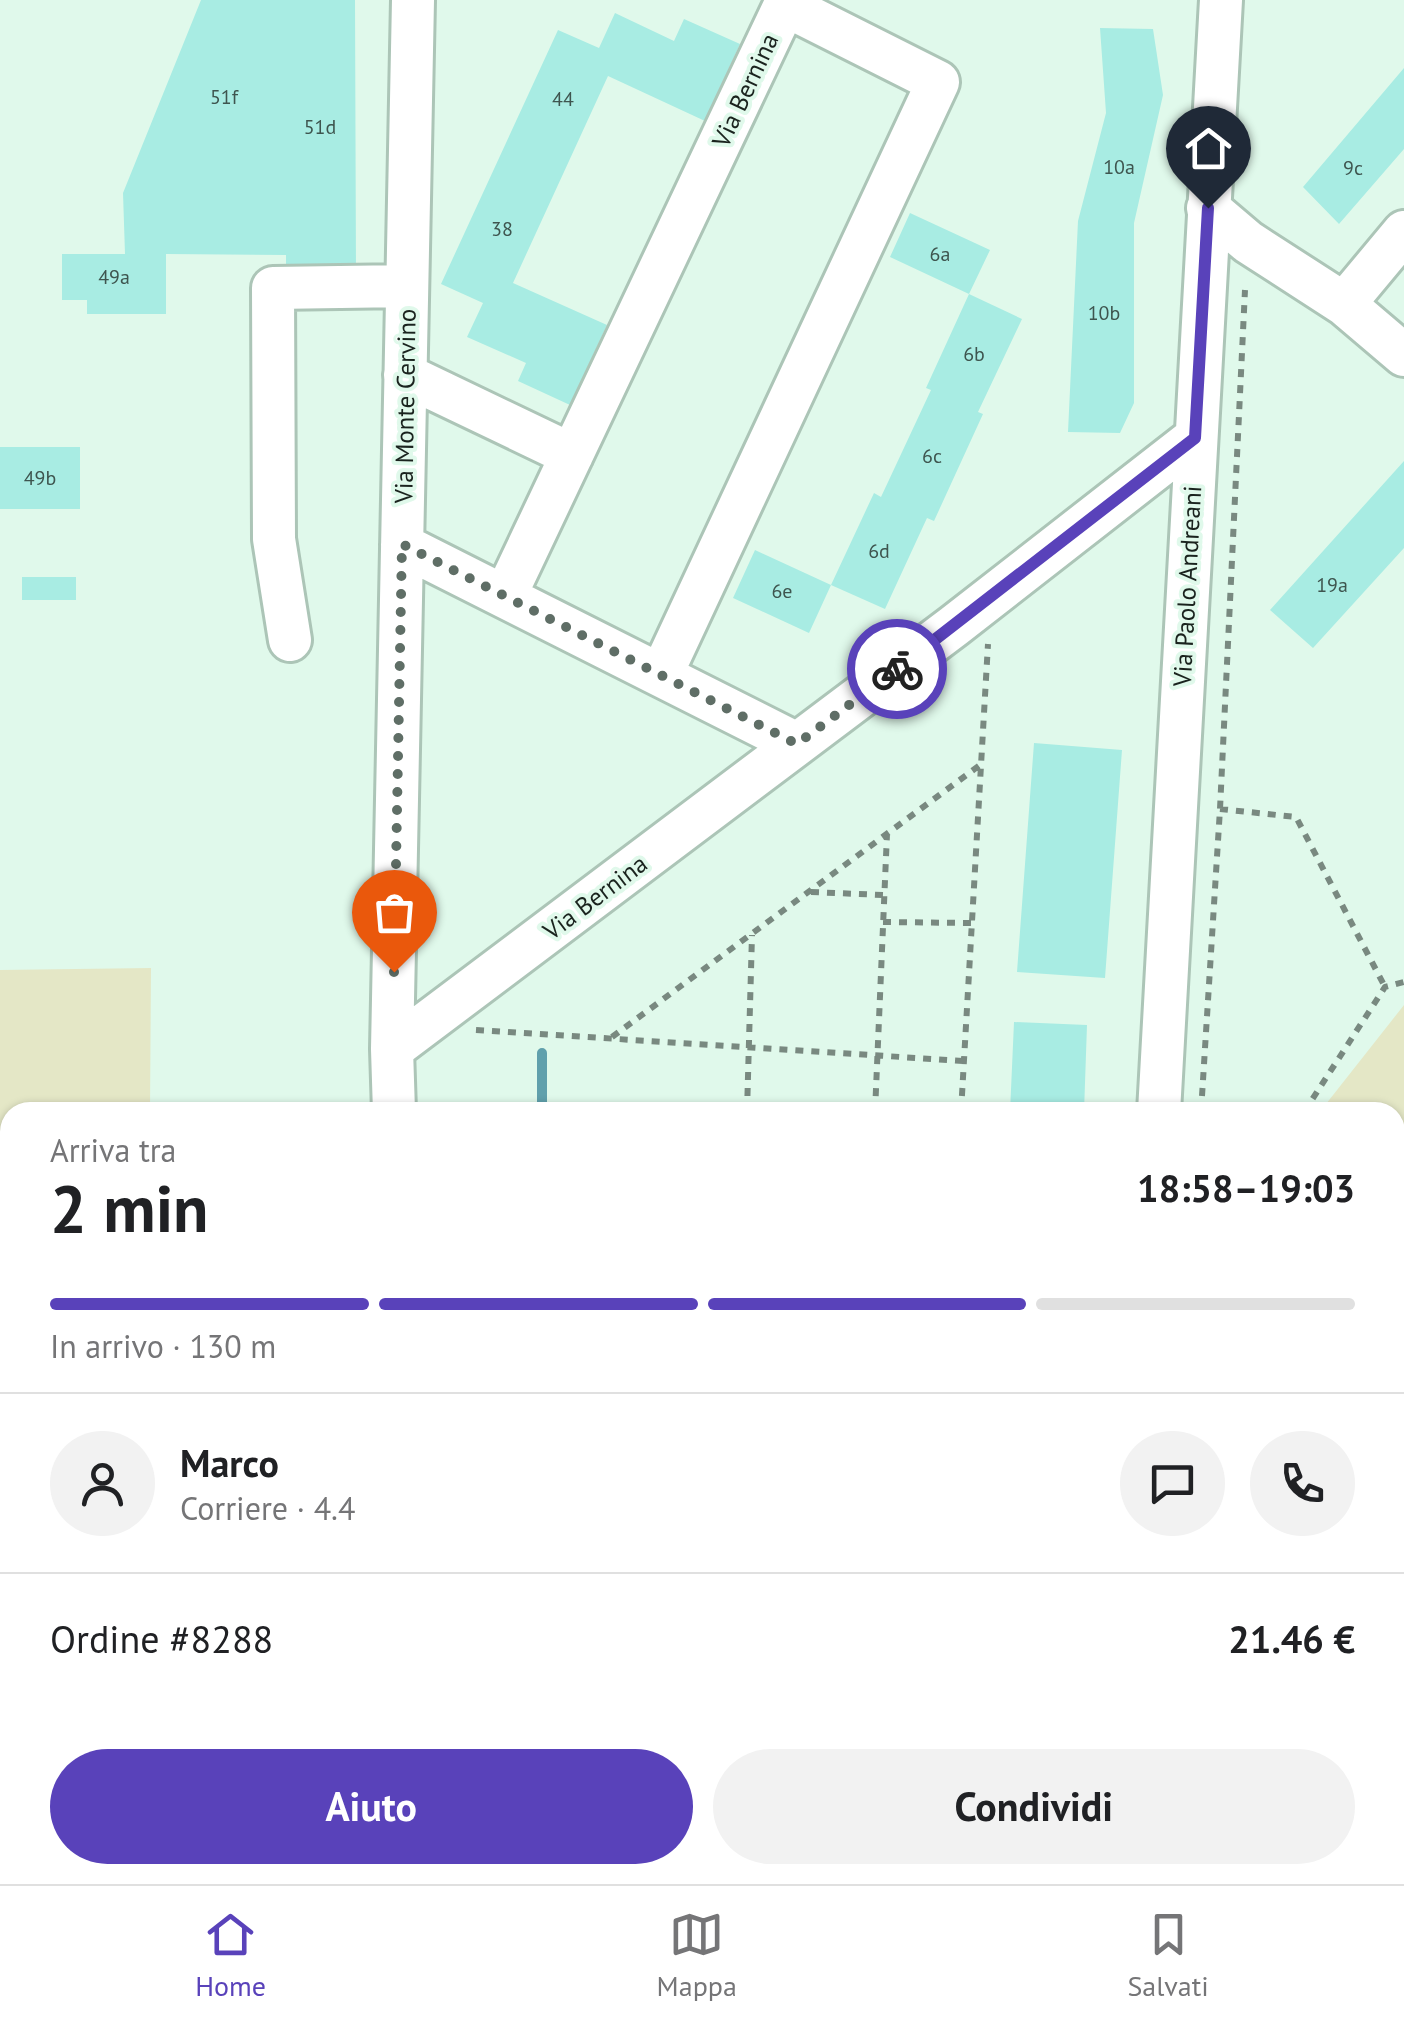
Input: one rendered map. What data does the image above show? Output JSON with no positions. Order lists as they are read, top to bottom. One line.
{"streets":{"street":["Via Bernina","Via Monte Cervino","Via Paolo Andreani"]},"crossings":[["Via Bernina","Via Monte Cervino"],["Via Bernina","Via Paolo Andreani"]],"house_numbers":["51f","44","51d","10a","9c","38","6a","49a","10b","6b","6c","49b","6d","19a","6e"],"page":{"heading":["2 min","Arriva tra","18:58–19:03"],"panel":["Marco","Corriere · 4.4","Ordine #8288","21.46 €"],"bar":"In arrivo · 130 m","buttons":["Aiuto","Condividi"],"tabs":["Home","Mappa","Salvati"]}}
